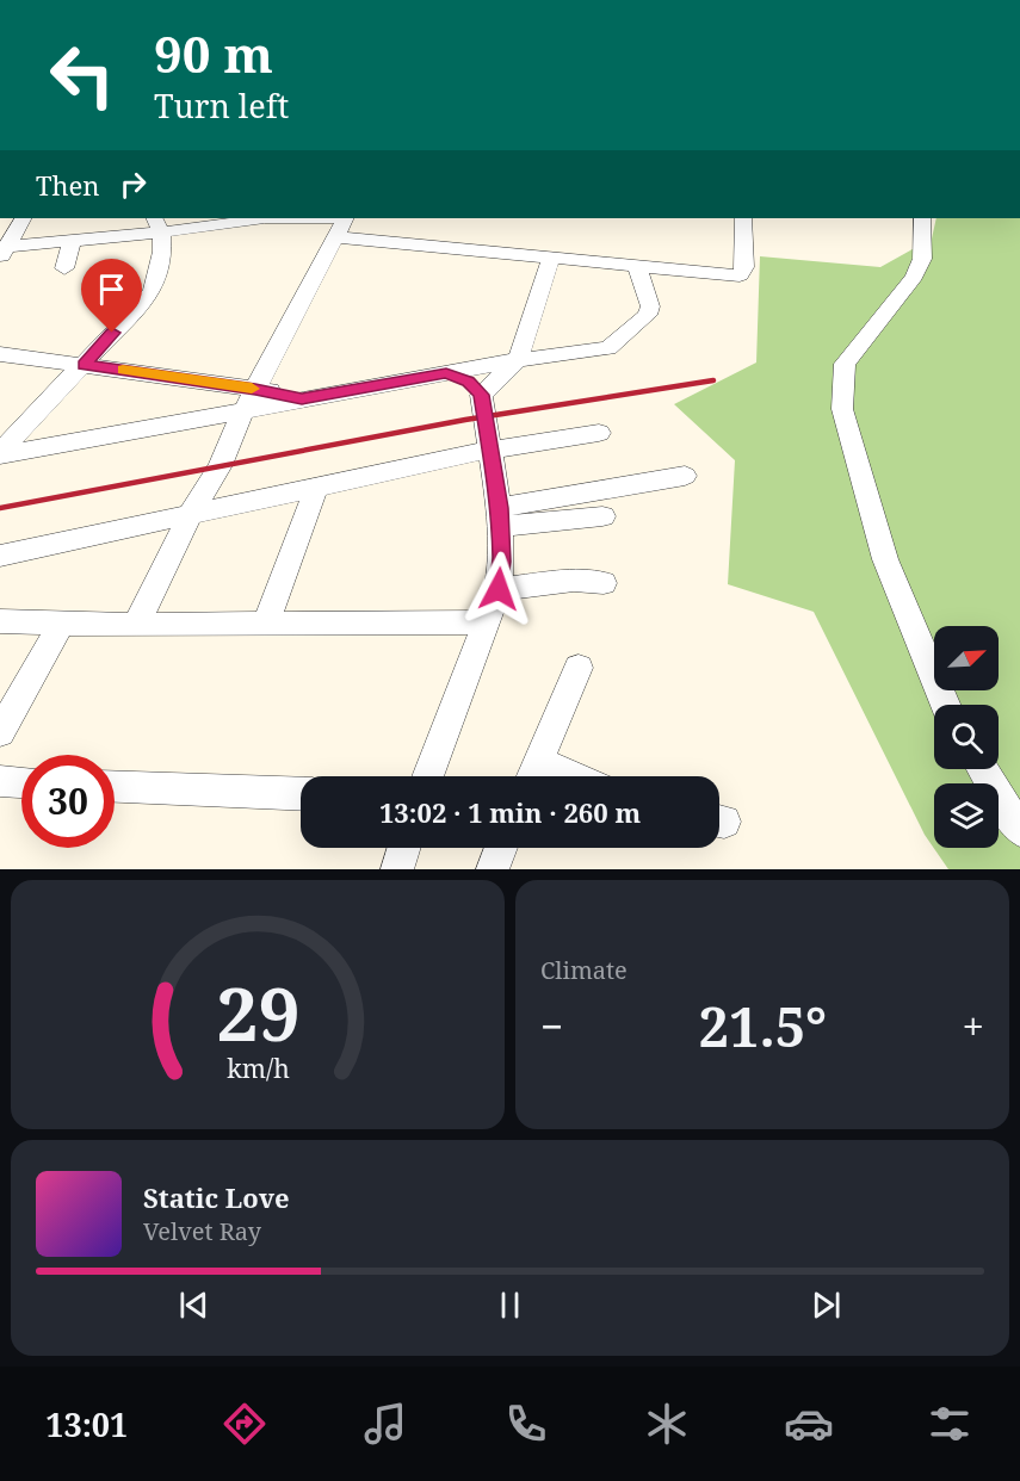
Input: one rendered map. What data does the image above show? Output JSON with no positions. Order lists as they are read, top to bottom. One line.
{"north":"top right","page":{"turn":["90 m","Turn left"],"then":"Then","limit":"30","trip":"13:02 · 1 min · 260 m","tile":"Climate","heat":["−","21.5°","+"],"song":["Static Love","Velvet Ray"],"tabs":"13:01","gauge":["29","km/h"]}}
